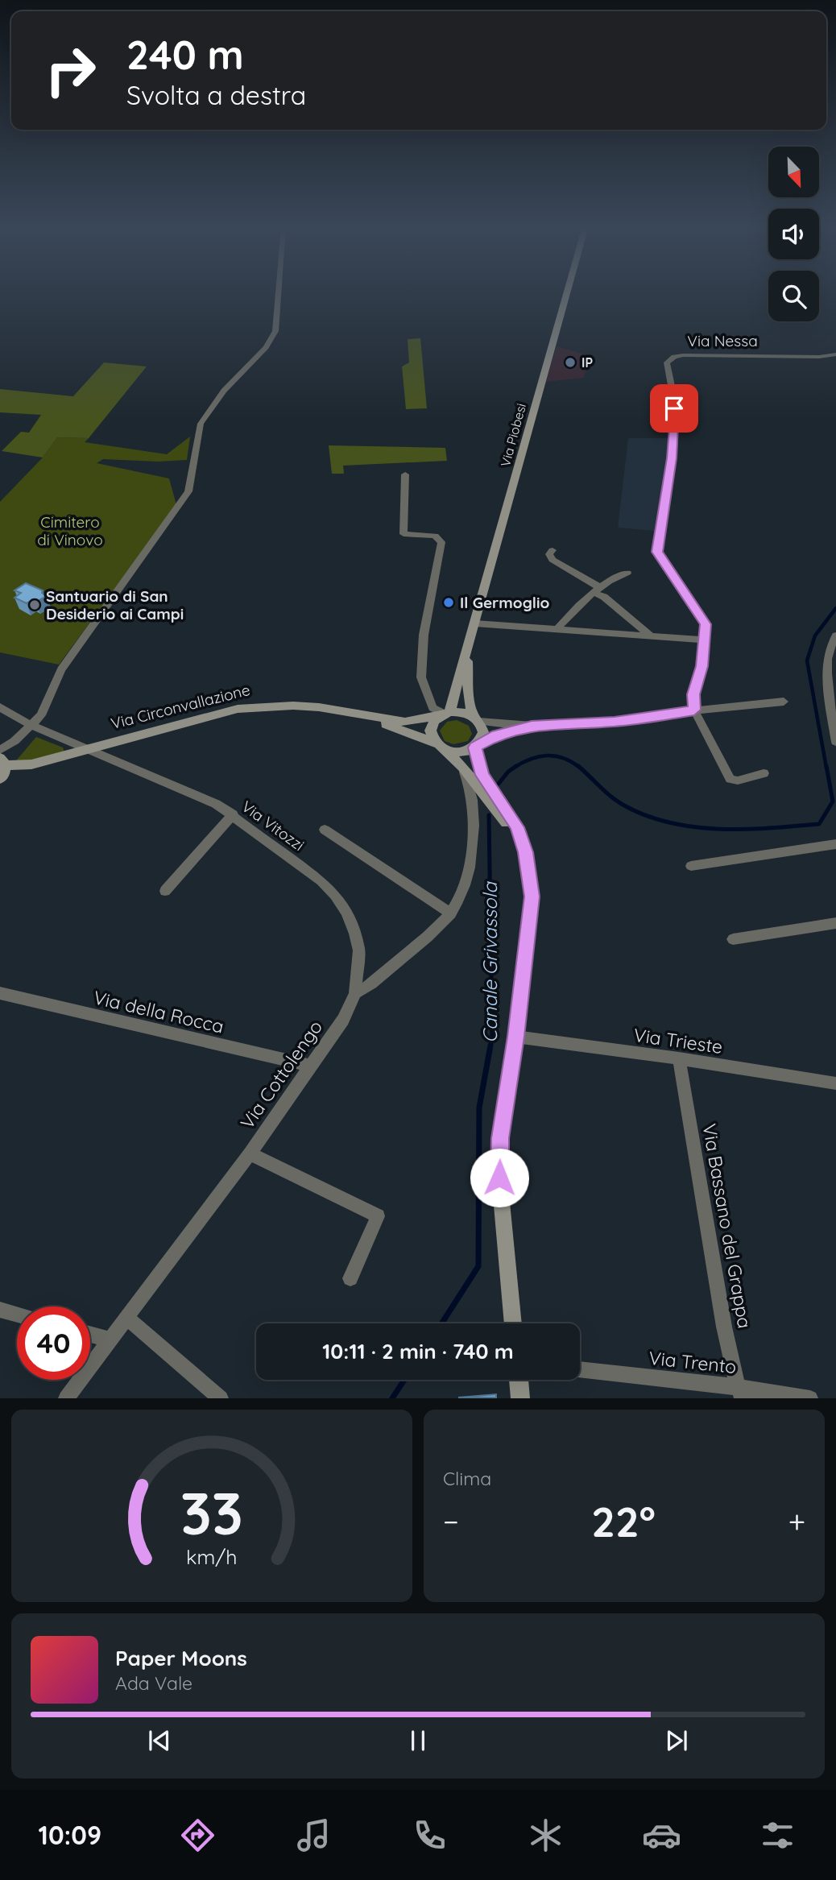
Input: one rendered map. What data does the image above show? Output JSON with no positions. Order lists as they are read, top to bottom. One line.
{"streets":{"street":["Via Nessa","Via Piobesi","Via Circonvallazione","Via Vitozzi","Via della Rocca","Via Trieste","Via Cottolengo","Via Bassano del Grappa","Via Trento"]},"crossings":[["Via Piobesi","Via Circonvallazione"],["Via Circonvallazione","Via Vitozzi"],["Via Vitozzi","Via Cottolengo"],["Via della Rocca","Via Cottolengo"],["Via Trieste","Via Bassano del Grappa"],["Via Bassano del Grappa","Via Trento"]],"water":["Canale Grivassola"],"parks":["Cimitero di Vinovo"],"places":["IP","Il Germoglio","Santuario di San Desiderio ai Campi"],"north":"bottom right","page":{"turn":["240 m","Svolta a destra"],"limit":"40","trip":"10:11 · 2 min · 740 m","tile":"Clima","heat":["−","22°","+"],"song":["Paper Moons","Ada Vale"],"tabs":"10:09","gauge":["33","km/h"]}}
